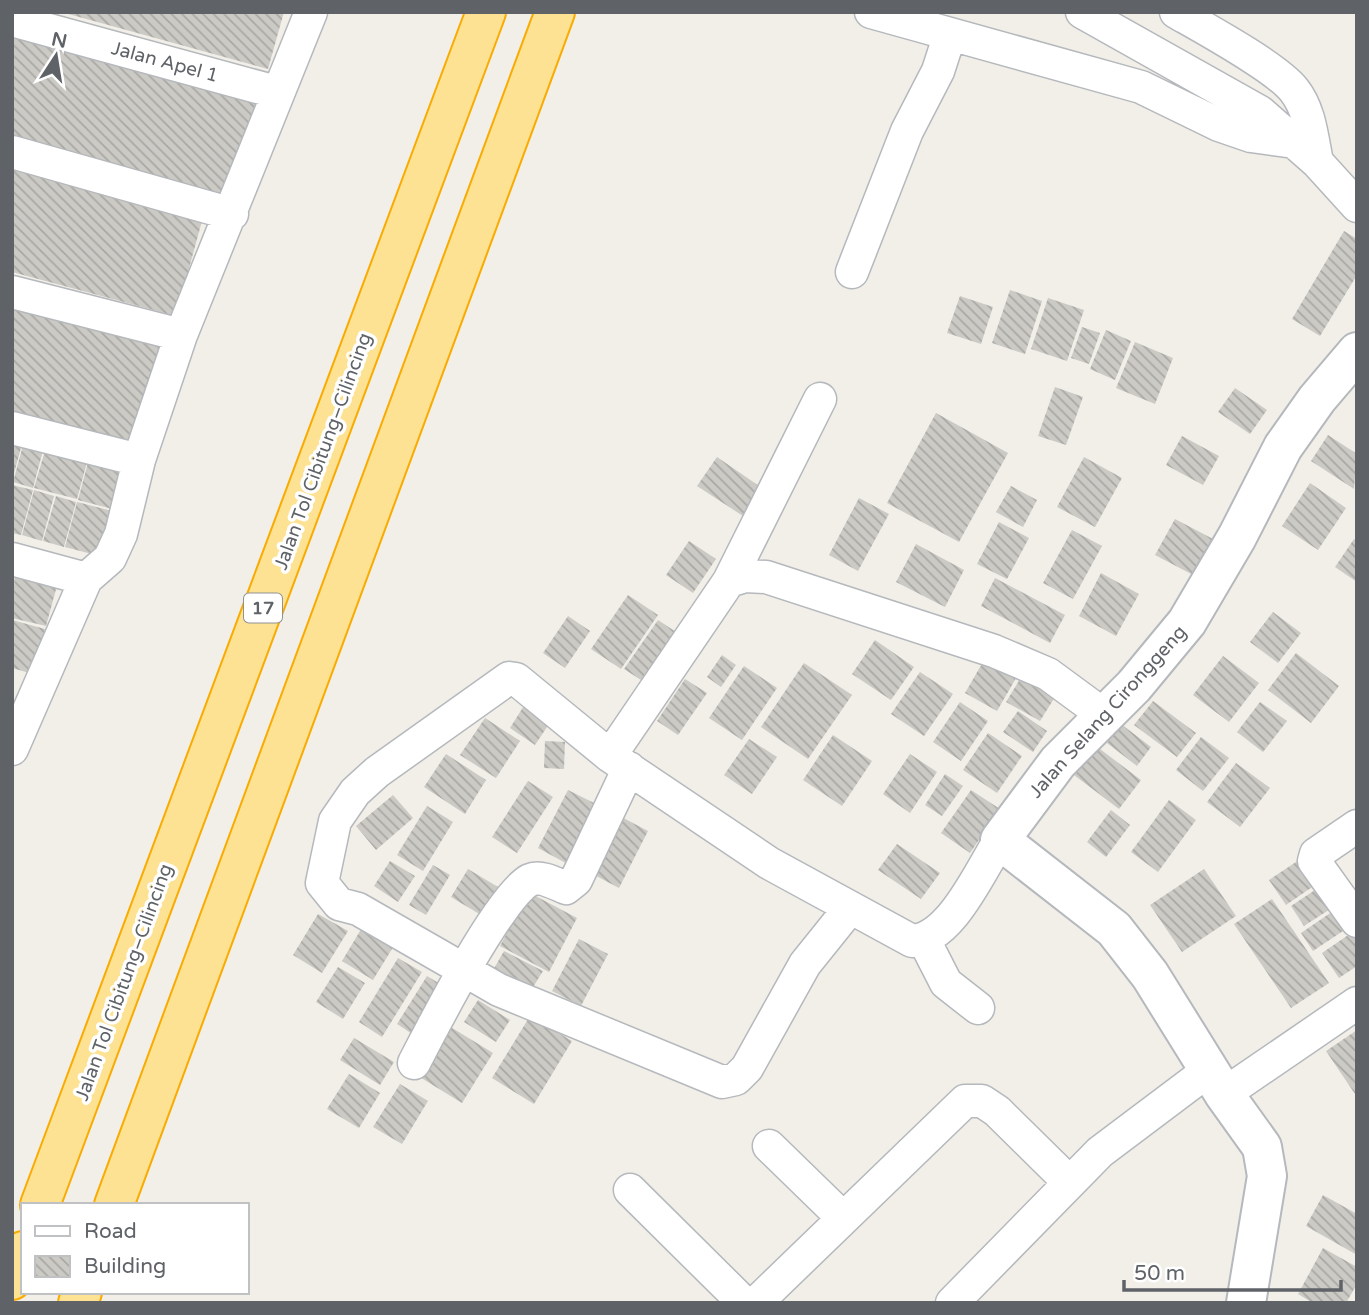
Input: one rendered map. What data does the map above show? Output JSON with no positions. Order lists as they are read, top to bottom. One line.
{"streets":{"highway":["Jalan Tol Cibitung–Cilincing","17"],"street":["Jalan Apel 1","Jalan Selang Cironggeng"]},"legend":["Road","Building"],"scale_bar":"50 m","north":"top"}
